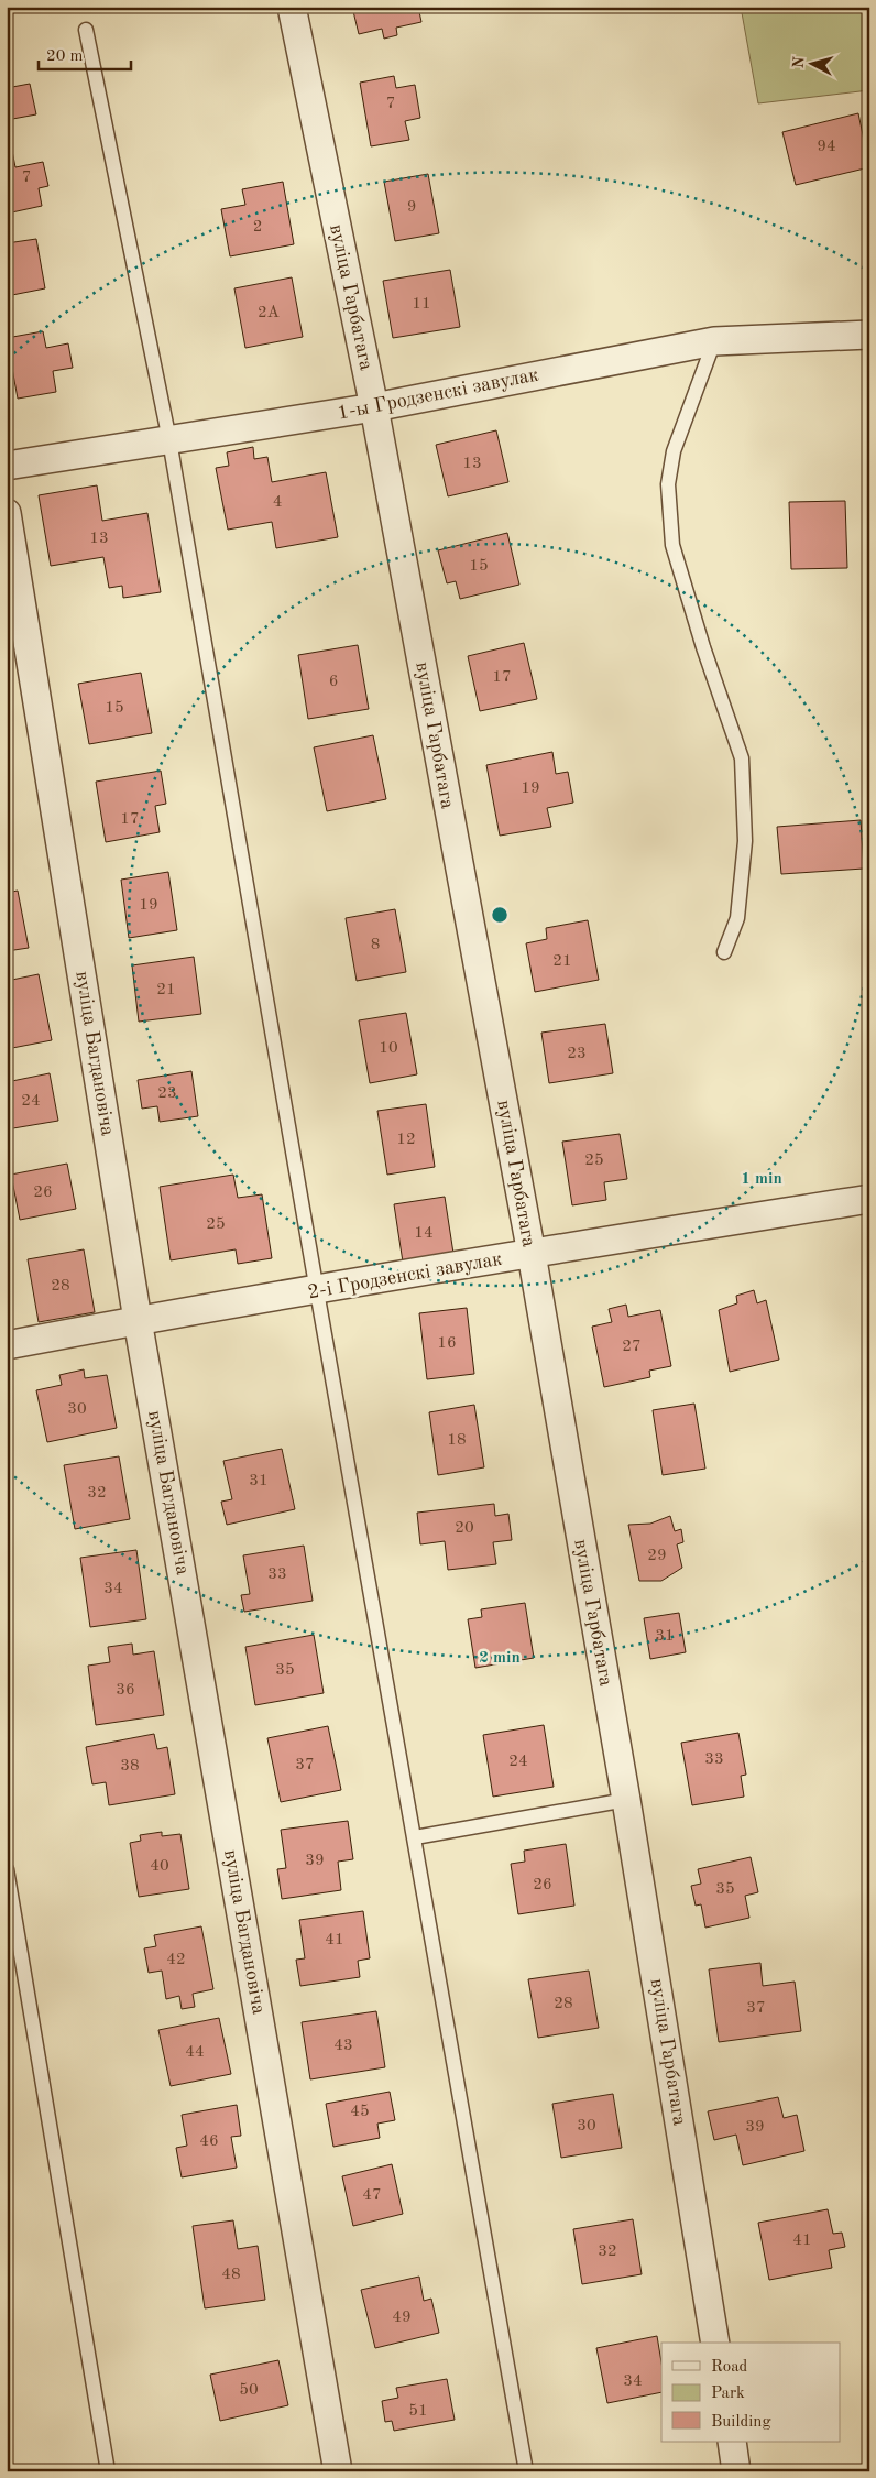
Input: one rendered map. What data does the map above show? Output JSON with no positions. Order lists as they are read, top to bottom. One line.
{"streets":{"street":["вуліца Гарбатага","1-ы Гродзенскі завулак","вуліца Багдановіча","2-і Гродзенскі завулак"]},"crossings":[["вуліца Гарбатага","1-ы Гродзенскі завулак"],["вуліца Гарбатага","2-і Гродзенскі завулак"],["вуліца Багдановіча","2-і Гродзенскі завулак"]],"house_numbers":["7","94","7","9","2","11","2А","13","4","13","15","17","6","15","19","17","19","8","21","21","10","23","23","24","12","25","26","25","14","28","16","27","30","18","31","32","20","29","33","34","31","35","36","33","24","37","38","39","40","26","35","41","42","28","37","43","44","45","30","39","46","47","41","32","48","49","34","50","51"],"legend":["Road","Park","Building"],"scale_bar":"20 m","north":"left","rings":["1 min","2 min"]}
